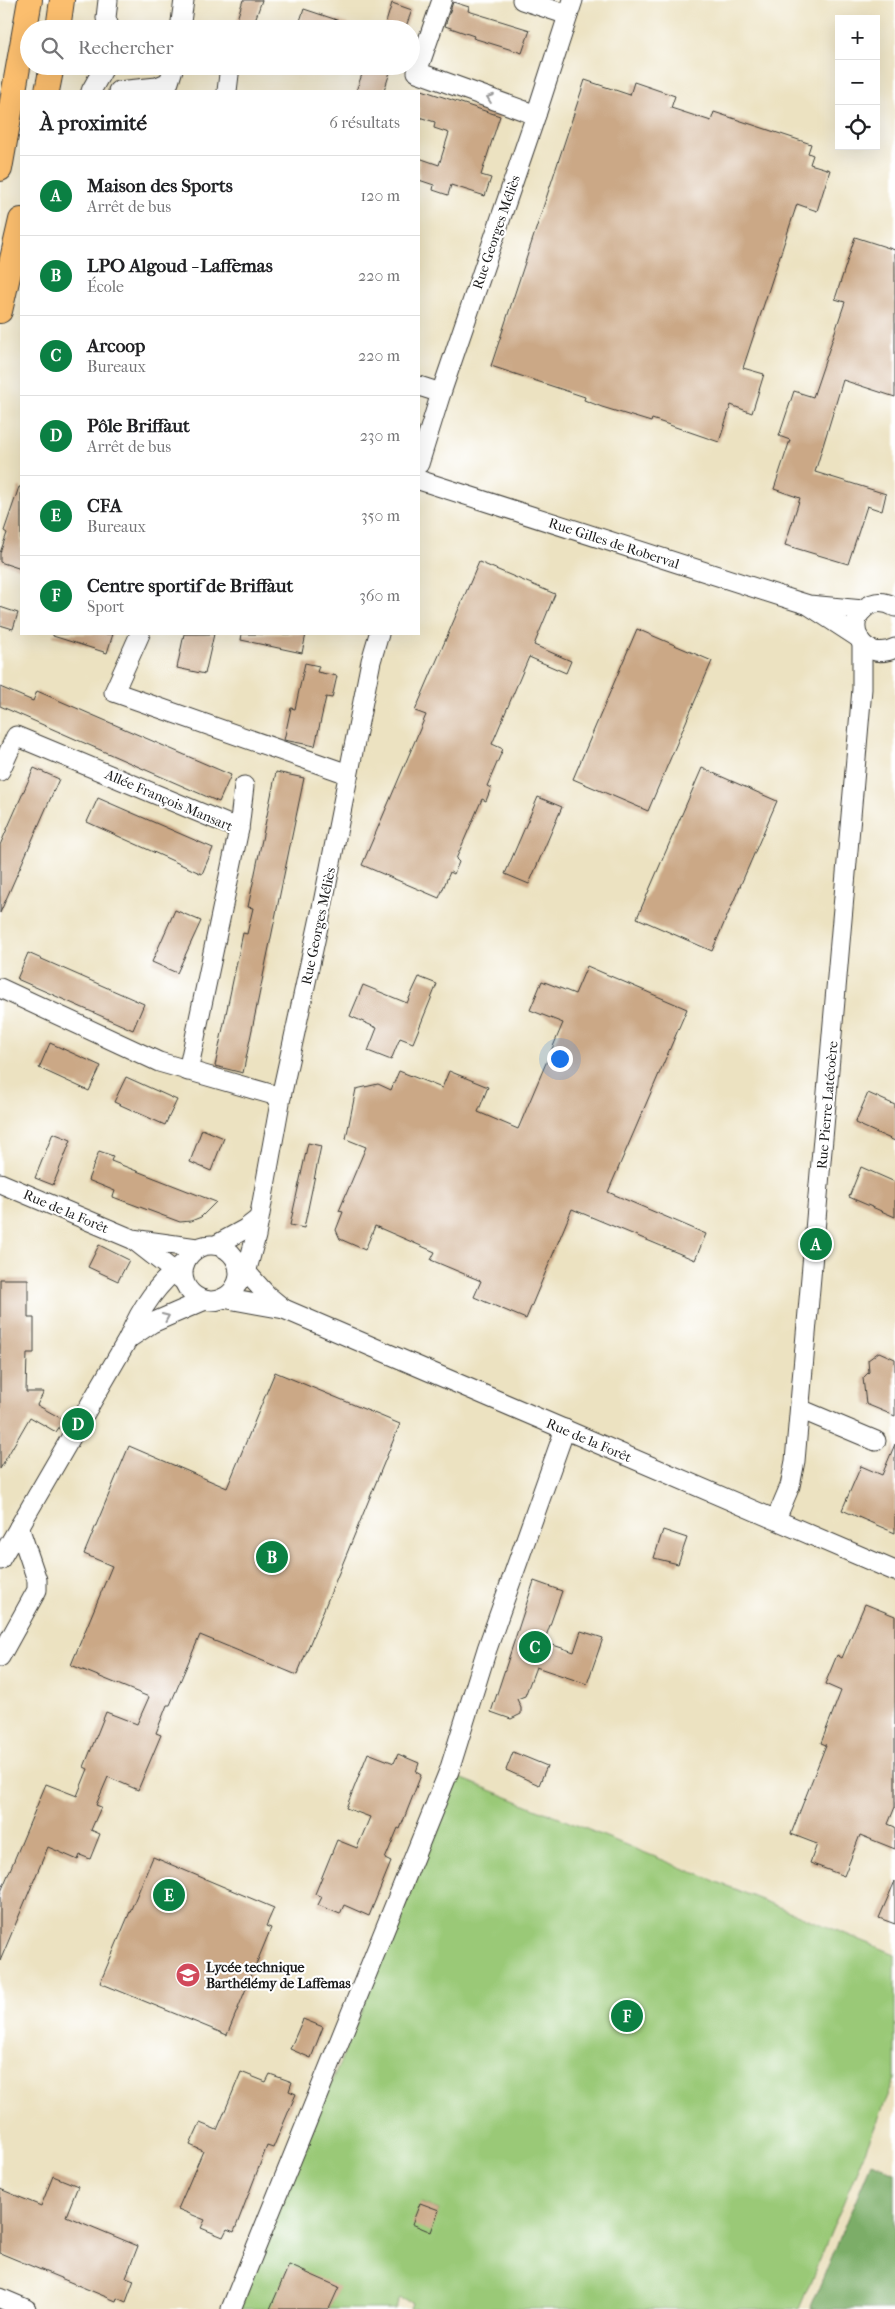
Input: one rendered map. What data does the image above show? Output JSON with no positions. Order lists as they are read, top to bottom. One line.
{"streets":{"street":["Rue Georges Méliès","Rue Gilles de Roberval","Allée François Mansart","Rue Pierre Latécoère","Rue de la Forêt"]},"crossings":[["Rue Georges Méliès","Rue de la Forêt"],["Rue Gilles de Roberval","Rue Pierre Latécoère"],["Rue Pierre Latécoère","Rue de la Forêt"]],"places":{"school or university":["Lycée technique Barthélémy de Laffemas"]},"page":{"map_buttons":["+","−"],"search":"Rechercher","heading":["À proximité","6 résultats"],"list":[{"mark":"A","name":"Maison des Sports","note":"Arrêt de bus","value":"120 m"},{"mark":"B","name":"LPO Algoud - Laffemas","note":"École","value":"220 m"},{"mark":"C","name":"Arcoop","note":"Bureaux","value":"220 m"},{"mark":"D","name":"Pôle Briffaut","note":"Arrêt de bus","value":"230 m"},{"mark":"E","name":"CFA","note":"Bureaux","value":"350 m"},{"mark":"F","name":"Centre sportif de Briffaut","note":"Sport","value":"360 m"}],"pins":["A","D","B","C","E","F"]}}
